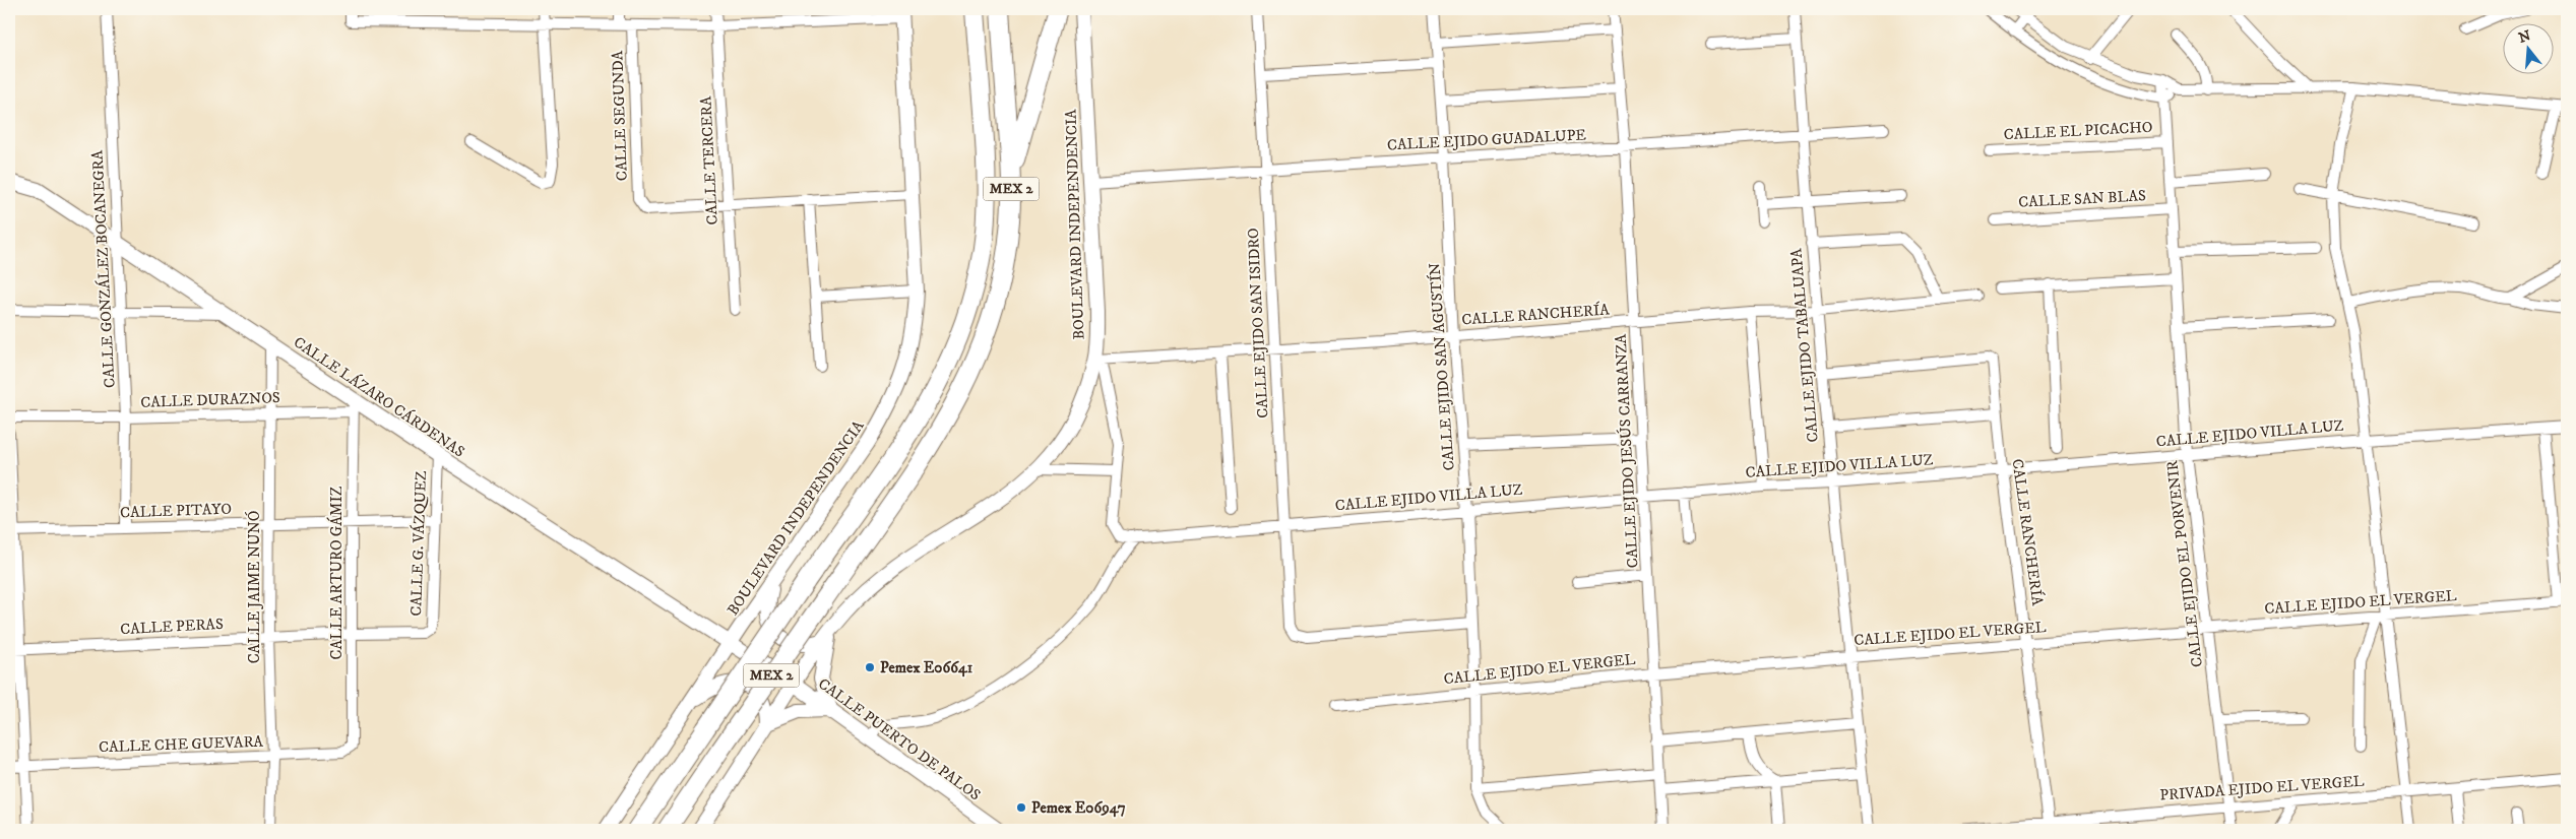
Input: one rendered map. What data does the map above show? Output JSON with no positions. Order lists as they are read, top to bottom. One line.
{"streets":{"highway":["MEX 2"],"main road":["BOULEVARD INDEPENDENCIA","CALLE LÁZARO CÁRDENAS","CALLE PUERTO DE PALOS"],"street":["CALLE SEGUNDA","CALLE EL PICACHO","CALLE EJIDO GUADALUPE","CALLE TERCERA","CALLE SAN BLAS","CALLE GONZÁLEZ BOCANEGRA","CALLE RANCHERÍA","CALLE EJIDO SAN ISIDRO","CALLE EJIDO TABALUAPA","CALLE EJIDO SAN AGUSTÍN","CALLE DURAZNOS","CALLE EJIDO VILLA LUZ","CALLE EJIDO JESÚS CARRANZA","CALLE PITAYO","CALLE G. VÁZQUEZ","CALLE EJIDO EL PORVENIR","CALLE ARTURO GÁMIZ","CALLE JAIME NUNÓ","CALLE EJIDO EL VERGEL","CALLE PERAS","CALLE CHE GUEVARA","PRIVADA EJIDO EL VERGEL"]},"crossings":[["CALLE SEGUNDA","CALLE TERCERA"],["CALLE EL PICACHO","CALLE EJIDO EL PORVENIR"],["CALLE EJIDO GUADALUPE","BOULEVARD INDEPENDENCIA"],["CALLE EJIDO GUADALUPE","CALLE EJIDO SAN ISIDRO"],["CALLE EJIDO GUADALUPE","CALLE EJIDO TABALUAPA"],["CALLE EJIDO GUADALUPE","CALLE EJIDO SAN AGUSTÍN"],["CALLE EJIDO GUADALUPE","CALLE EJIDO JESÚS CARRANZA"],["CALLE SAN BLAS","CALLE EJIDO EL PORVENIR"],["BOULEVARD INDEPENDENCIA","CALLE RANCHERÍA"],["BOULEVARD INDEPENDENCIA","CALLE LÁZARO CÁRDENAS"],["BOULEVARD INDEPENDENCIA","CALLE PUERTO DE PALOS"],["CALLE GONZÁLEZ BOCANEGRA","CALLE LÁZARO CÁRDENAS"],["CALLE GONZÁLEZ BOCANEGRA","CALLE DURAZNOS"],["CALLE GONZÁLEZ BOCANEGRA","CALLE PITAYO"],["CALLE RANCHERÍA","CALLE EJIDO SAN ISIDRO"],["CALLE RANCHERÍA","CALLE EJIDO TABALUAPA"],["CALLE RANCHERÍA","CALLE EJIDO SAN AGUSTÍN"],["CALLE RANCHERÍA","CALLE EJIDO VILLA LUZ"],["CALLE RANCHERÍA","CALLE EJIDO JESÚS CARRANZA"],["CALLE RANCHERÍA","CALLE EJIDO EL VERGEL"],["CALLE RANCHERÍA","PRIVADA EJIDO EL VERGEL"],["CALLE EJIDO SAN ISIDRO","CALLE EJIDO SAN AGUSTÍN"],["CALLE EJIDO SAN ISIDRO","CALLE EJIDO VILLA LUZ"],["CALLE EJIDO TABALUAPA","CALLE EJIDO VILLA LUZ"],["CALLE EJIDO TABALUAPA","CALLE EJIDO EL VERGEL"],["CALLE EJIDO SAN AGUSTÍN","CALLE EJIDO VILLA LUZ"],["CALLE EJIDO SAN AGUSTÍN","CALLE EJIDO EL VERGEL"],["CALLE LÁZARO CÁRDENAS","CALLE DURAZNOS"],["CALLE LÁZARO CÁRDENAS","CALLE G. VÁZQUEZ"],["CALLE LÁZARO CÁRDENAS","CALLE ARTURO GÁMIZ"],["CALLE LÁZARO CÁRDENAS","CALLE JAIME NUNÓ"],["CALLE LÁZARO CÁRDENAS","CALLE PUERTO DE PALOS"],["CALLE DURAZNOS","CALLE ARTURO GÁMIZ"],["CALLE DURAZNOS","CALLE JAIME NUNÓ"],["CALLE EJIDO VILLA LUZ","CALLE EJIDO JESÚS CARRANZA"],["CALLE EJIDO VILLA LUZ","CALLE EJIDO EL PORVENIR"],["CALLE EJIDO JESÚS CARRANZA","CALLE EJIDO EL VERGEL"],["CALLE PITAYO","CALLE G. VÁZQUEZ"],["CALLE PITAYO","CALLE ARTURO GÁMIZ"],["CALLE PITAYO","CALLE JAIME NUNÓ"],["CALLE G. VÁZQUEZ","CALLE PERAS"],["CALLE EJIDO EL PORVENIR","CALLE EJIDO EL VERGEL"],["CALLE EJIDO EL PORVENIR","PRIVADA EJIDO EL VERGEL"],["CALLE ARTURO GÁMIZ","CALLE PERAS"],["CALLE ARTURO GÁMIZ","CALLE CHE GUEVARA"],["CALLE JAIME NUNÓ","CALLE PERAS"],["CALLE JAIME NUNÓ","CALLE CHE GUEVARA"]],"places":["Pemex E06641","Pemex E06947"],"north":"top"}
